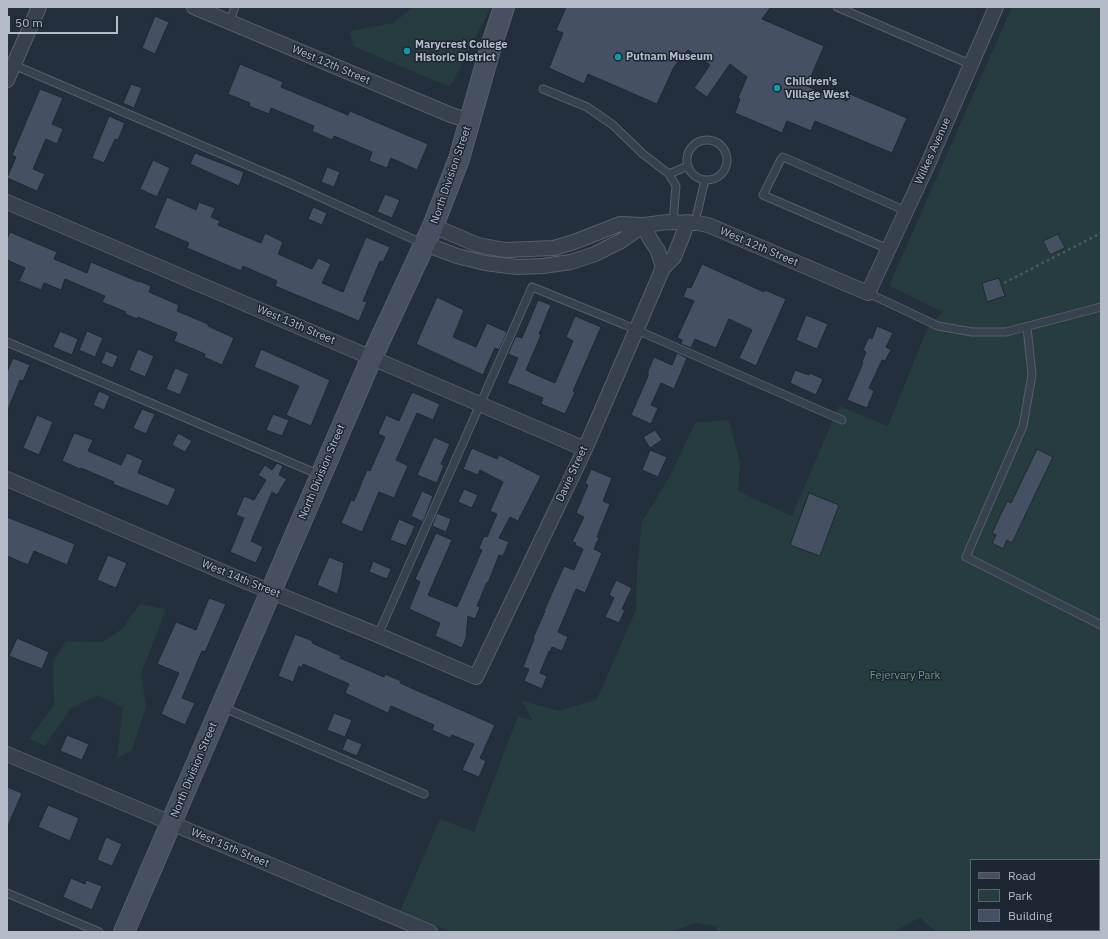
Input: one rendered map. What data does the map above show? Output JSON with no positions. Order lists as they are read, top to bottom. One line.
{"streets":{"main road":["North Division Street"],"street":["West 12th Street","Wilkes Avenue","West 13th Street","Davie Street","West 14th Street","West 15th Street"]},"crossings":[["West 12th Street","Wilkes Avenue"],["West 12th Street","North Division Street"],["West 12th Street","Davie Street"],["North Division Street","West 13th Street"],["North Division Street","West 14th Street"],["North Division Street","West 15th Street"],["West 13th Street","Davie Street"],["Davie Street","West 14th Street"]],"parks":["Fejervary Park"],"places":["Marycrest College Historic District","Putnam Museum","Children's Village West"],"legend":["Road","Park","Building"],"scale_bar":"50 m"}
